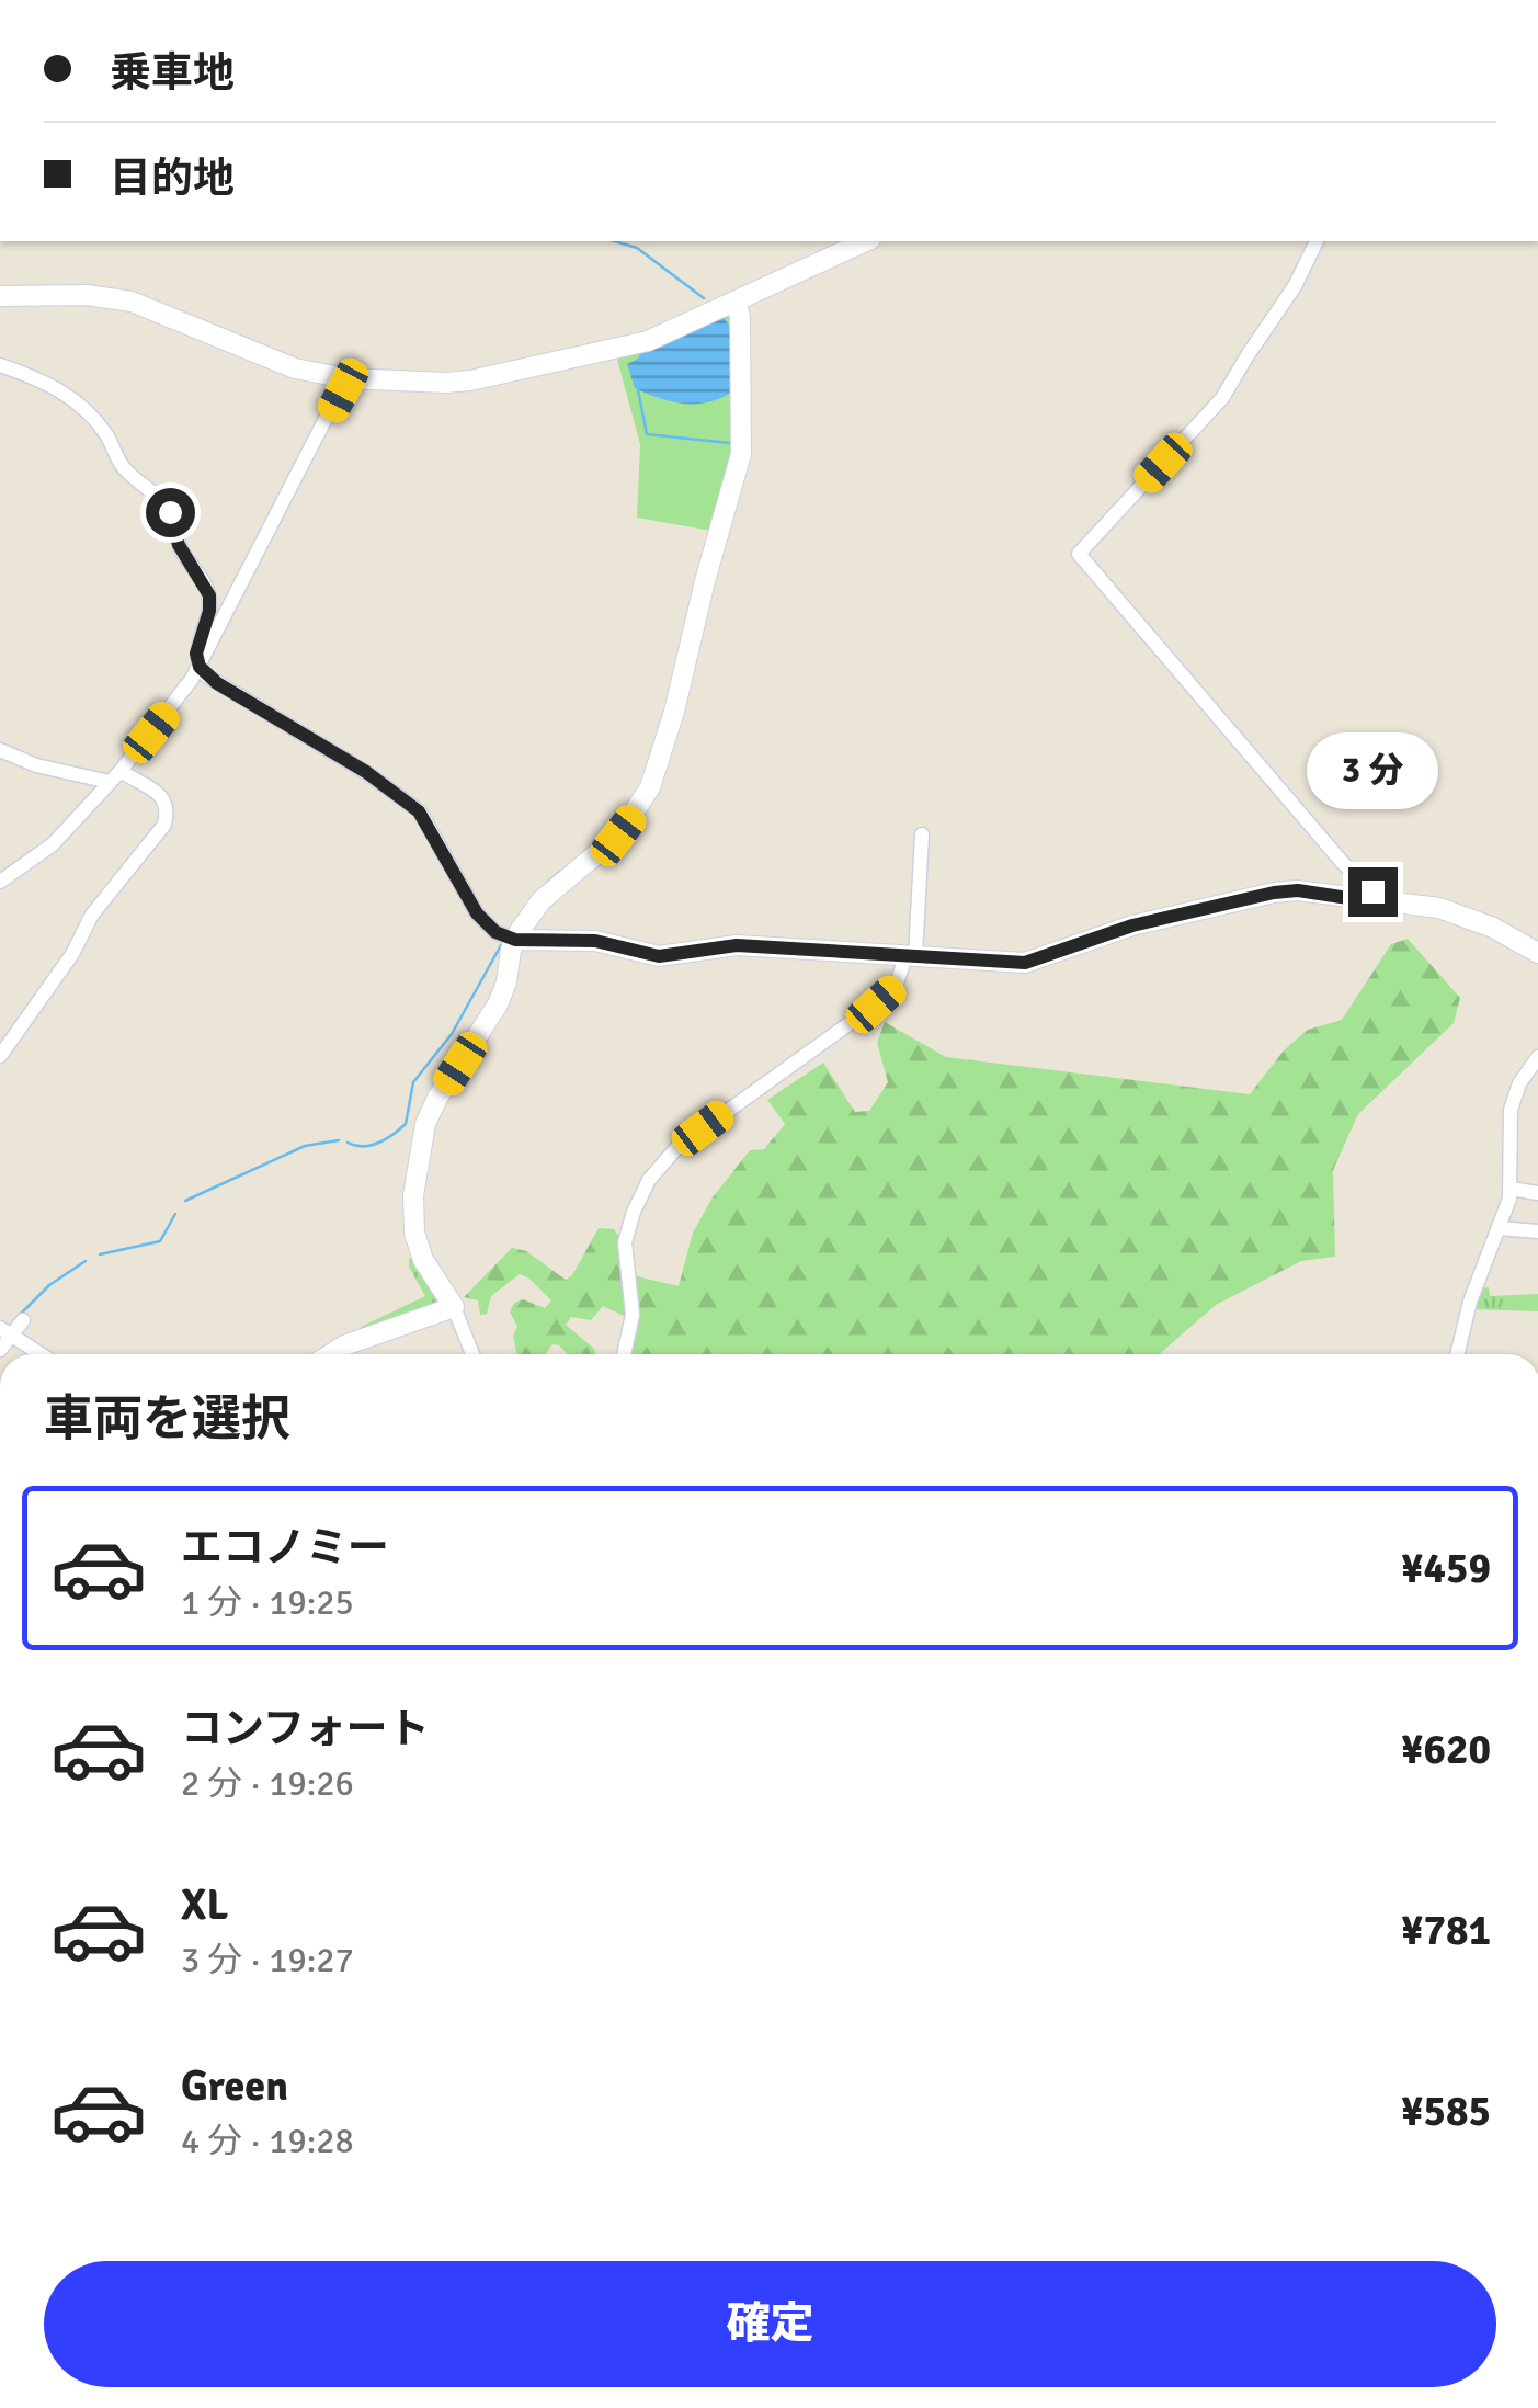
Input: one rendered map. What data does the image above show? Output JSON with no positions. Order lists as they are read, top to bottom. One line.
{"page":{"banner":["乗車地","目的地"],"bubble":"3 分","heading":"車両を選択","list":[{"name":"エコノミー","note":"1 分 · 19:25","value":"¥459"},{"name":"コンフォート","note":"2 分 · 19:26","value":"¥620"},{"name":"XL","note":"3 分 · 19:27","value":"¥781"},{"name":"Green","note":"4 分 · 19:28","value":"¥585"}],"buttons":"確定"}}
